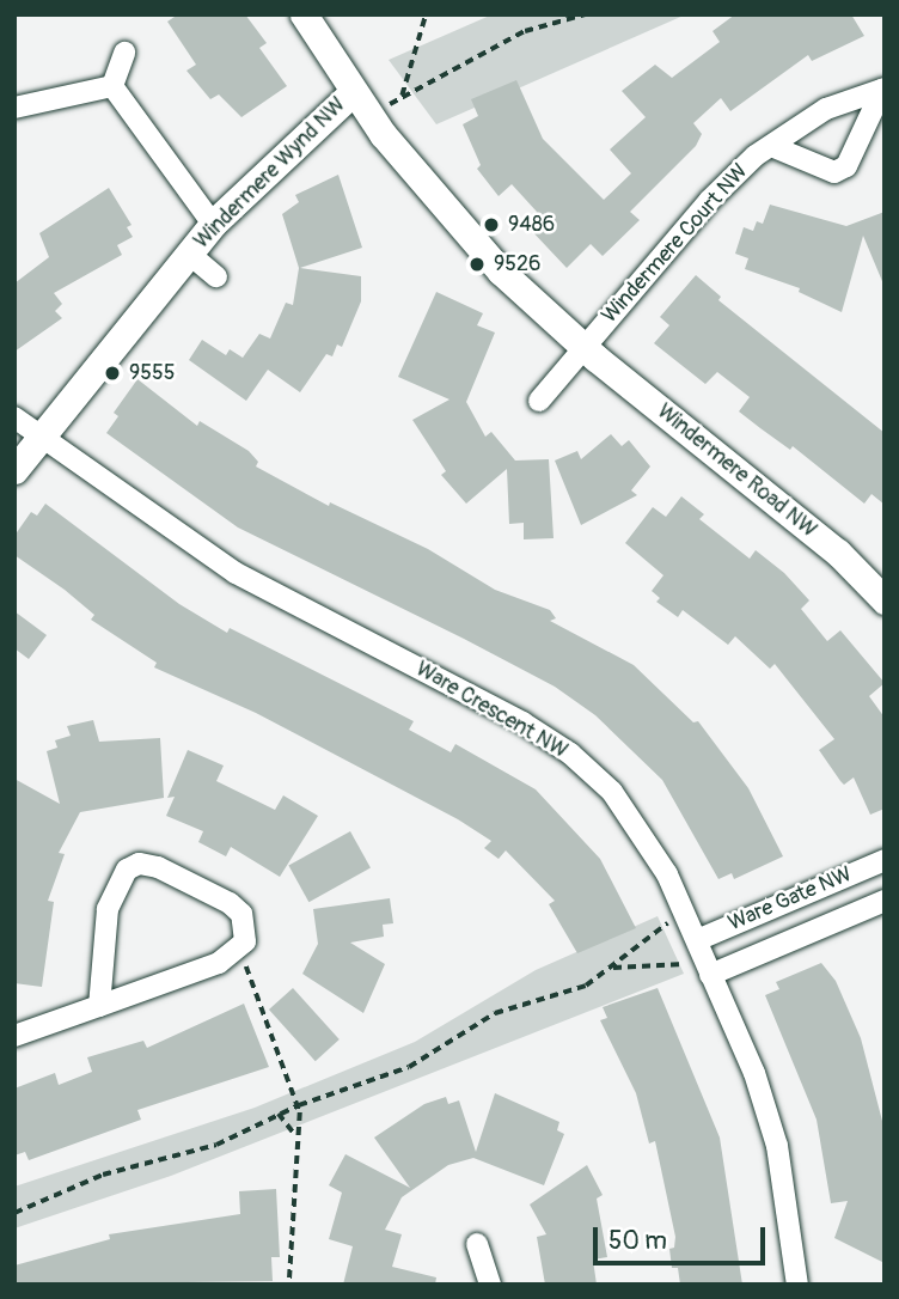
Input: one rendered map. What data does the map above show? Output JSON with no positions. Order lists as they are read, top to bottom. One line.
{"streets":{"street":["Windermere Wynd NW","Windermere Court NW","Windermere Road NW","Ware Crescent NW","Ware Gate NW"]},"crossings":[["Windermere Wynd NW","Windermere Road NW"],["Windermere Wynd NW","Ware Crescent NW"],["Windermere Court NW","Windermere Road NW"],["Ware Crescent NW","Ware Gate NW"]],"places":["9486","9526","9555"],"scale_bar":"50 m"}
